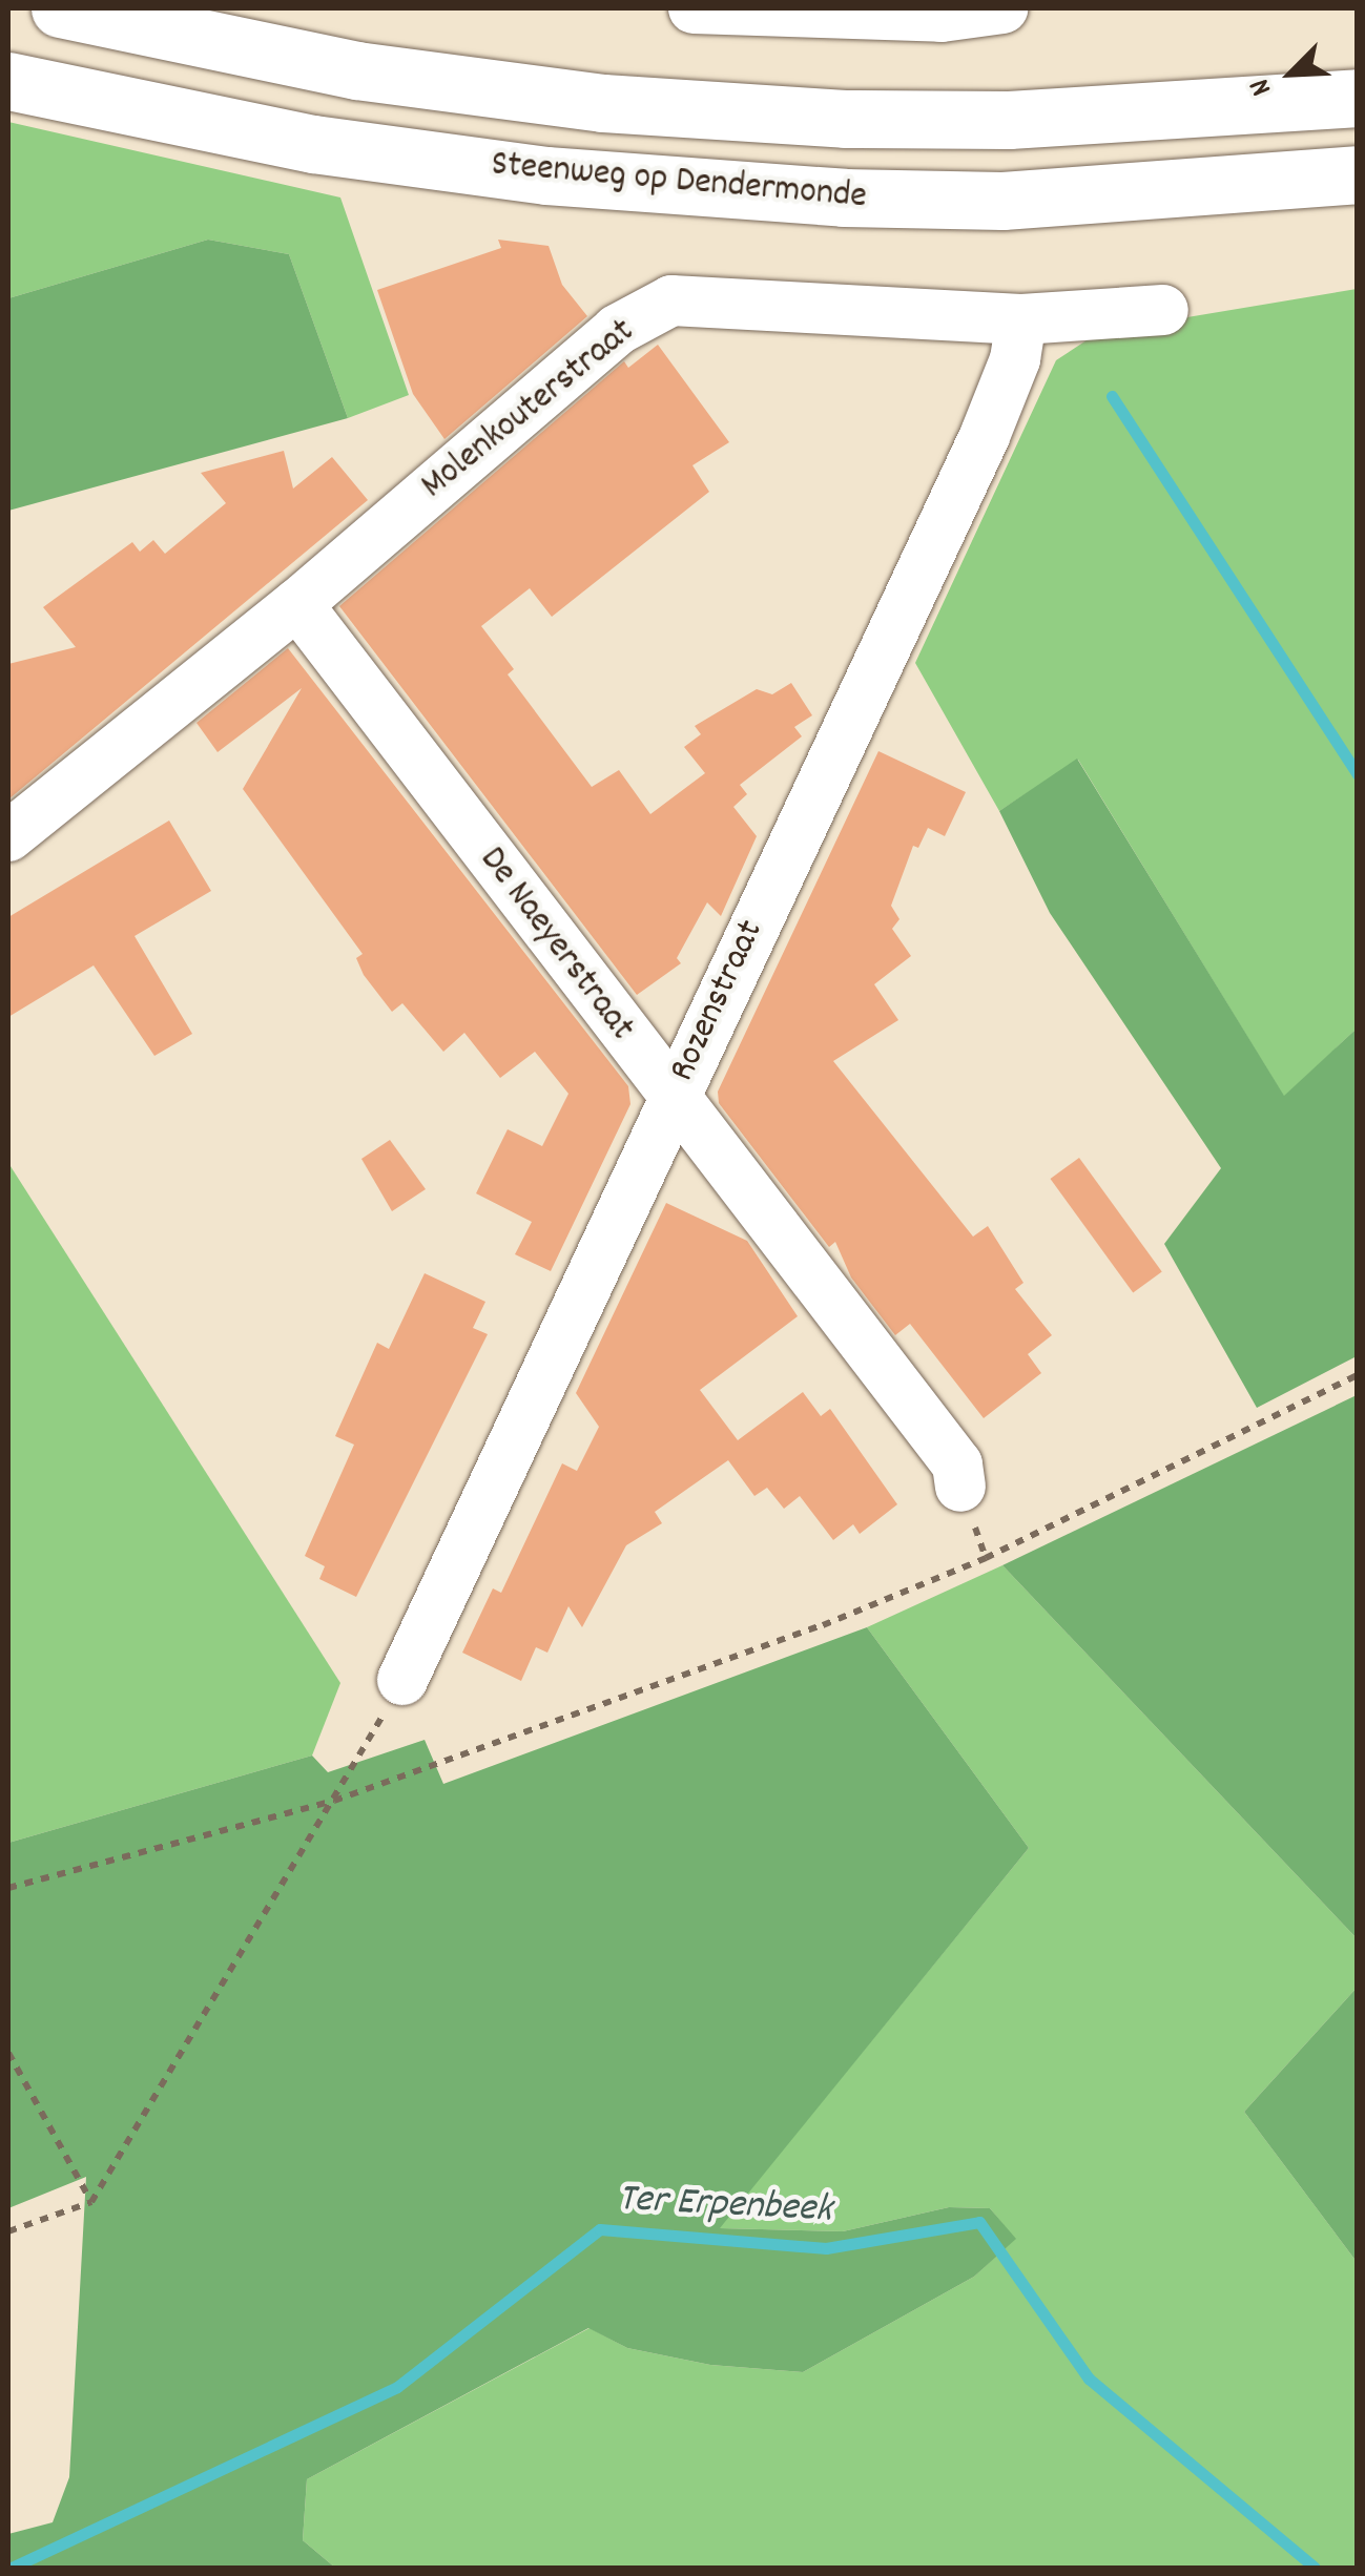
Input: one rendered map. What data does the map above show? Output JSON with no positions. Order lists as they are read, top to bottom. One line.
{"streets":{"main road":["Steenweg op Dendermonde"],"street":["Molenkouterstraat","De Naeyerstraat","Rozenstraat"]},"crossings":[["Molenkouterstraat","De Naeyerstraat"],["Molenkouterstraat","Rozenstraat"],["De Naeyerstraat","Rozenstraat"]],"water":["Ter Erpenbeek"],"north":"bottom left"}
